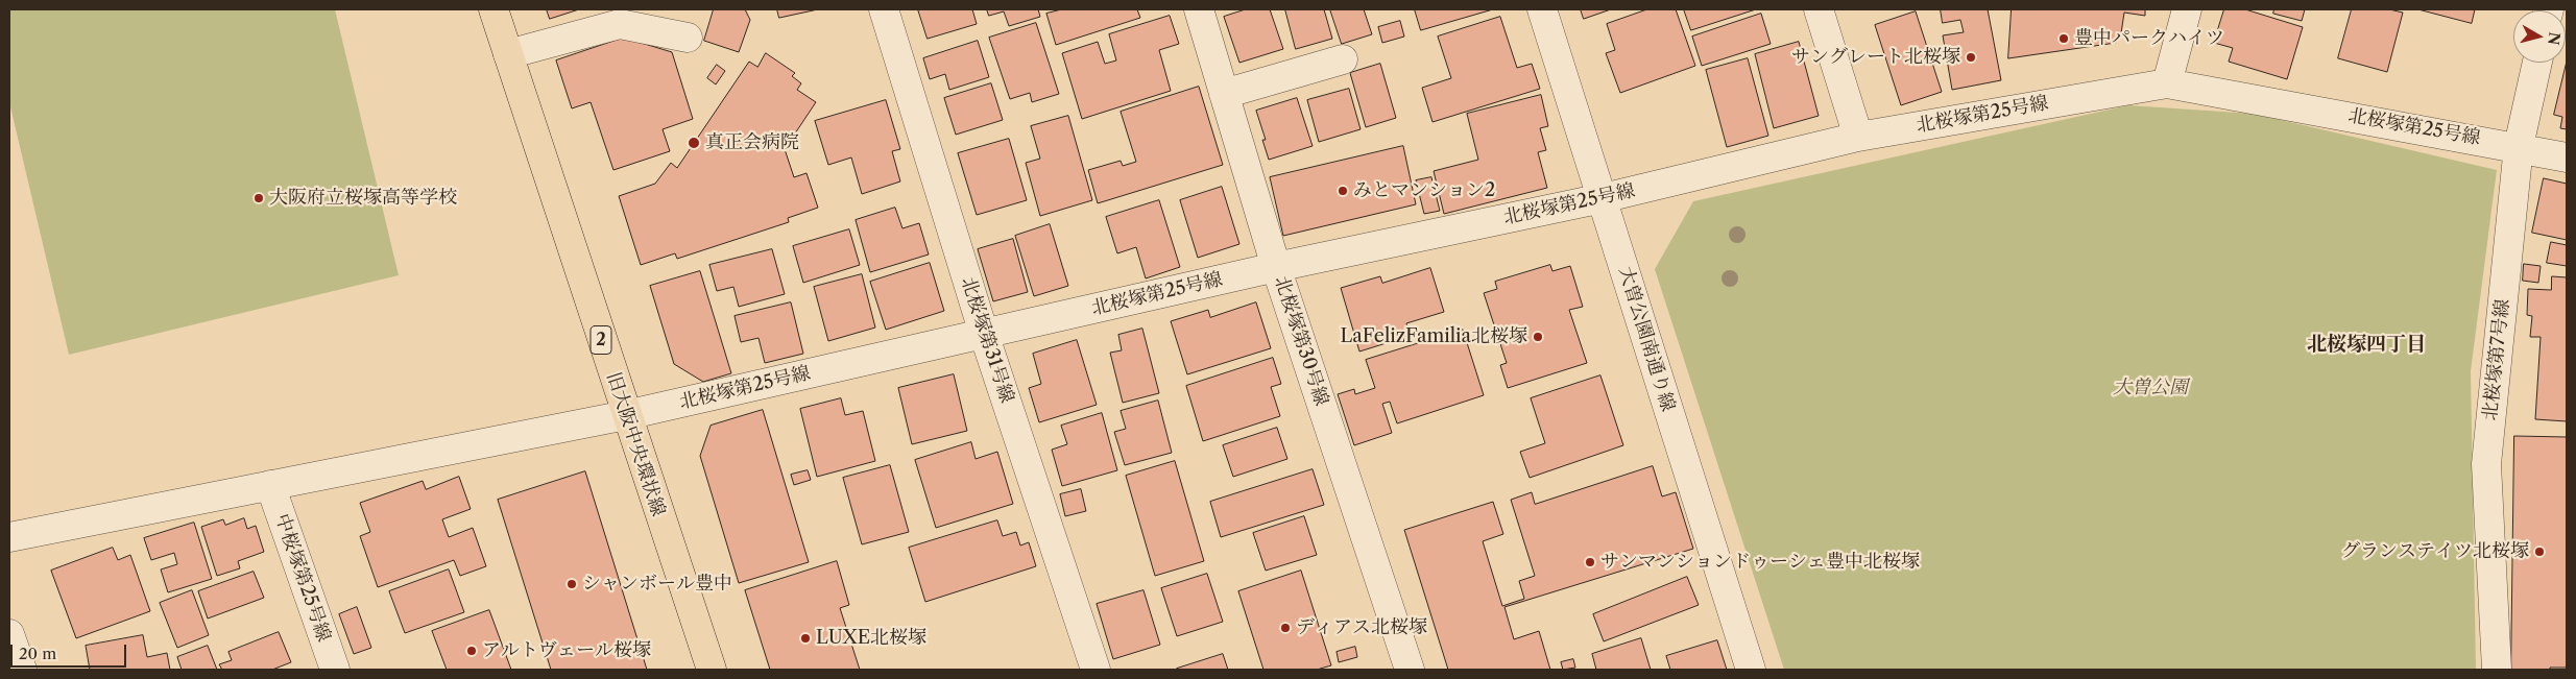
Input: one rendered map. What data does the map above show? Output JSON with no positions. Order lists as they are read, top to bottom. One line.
{"streets":{"main road":["2","旧大阪中央環状線"],"street":["北桜塚第25号線","大曽公園南通り線","北桜塚第31号線","北桜塚第30号線","北桜塚第7号線","中桜塚第25号線"]},"crossings":[["北桜塚第25号線","大曽公園南通り線"],["北桜塚第25号線","北桜塚第31号線"],["北桜塚第25号線","北桜塚第30号線"],["北桜塚第25号線","北桜塚第7号線"],["北桜塚第25号線","旧大阪中央環状線"],["北桜塚第25号線","中桜塚第25号線"]],"districts":["北桜塚四丁目"],"parks":["大曽公園"],"places":["豊中パークハイツ","サングレート北桜塚","真正会病院","みとマンション2","大阪府立桜塚高等学校","LaFelizFamilia北桜塚","グランステイツ北桜塚","サンマンションドゥーシェ豊中北桜塚","シャンボール豊中","ディアス北桜塚","LUXE北桜塚","アルトヴェール桜塚"],"scale_bar":"20 m","north":"right"}
